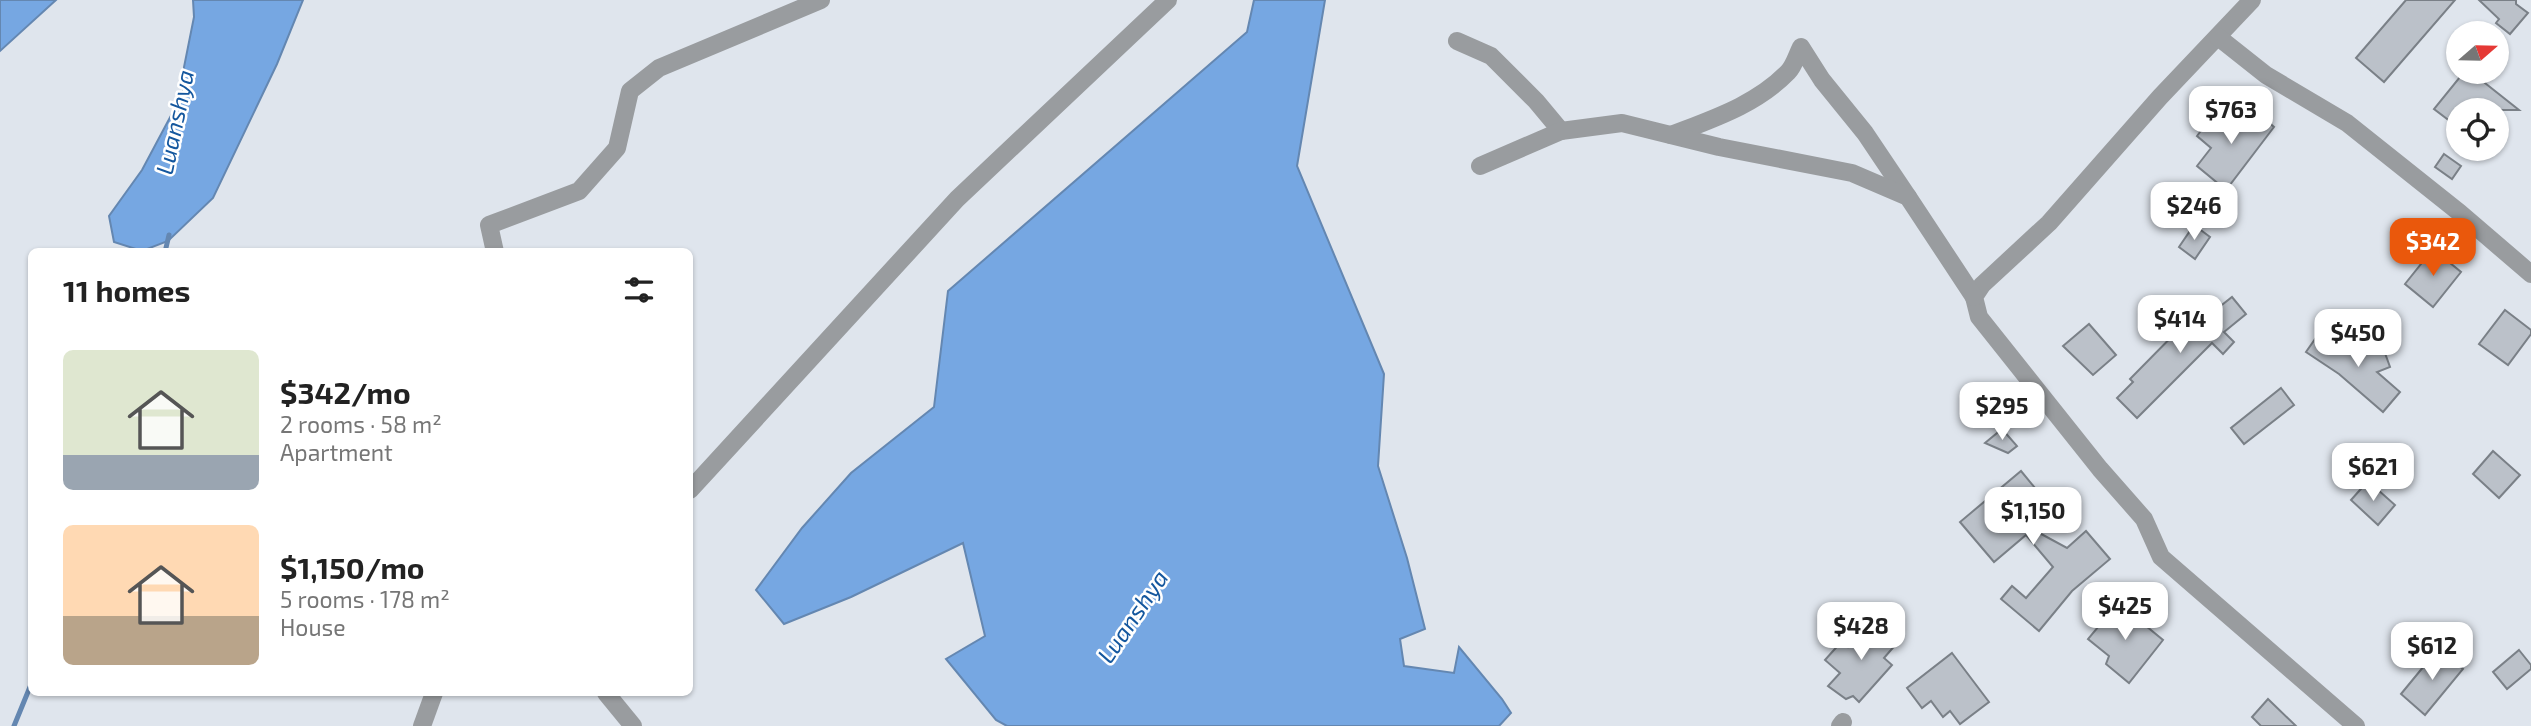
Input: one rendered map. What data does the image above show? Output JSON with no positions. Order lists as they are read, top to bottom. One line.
{"water":["Luanshya"],"north":"right","page":{"price":["$763","$246","$342","$414","$450","$295","$621","$1,150","$425","$428","$612"],"heading":"11 homes","list":[{"name":"$342/mo","note":"2 rooms · 58 m² · Apartment"},{"name":"$1,150/mo","note":"5 rooms · 178 m² · House"}]}}
